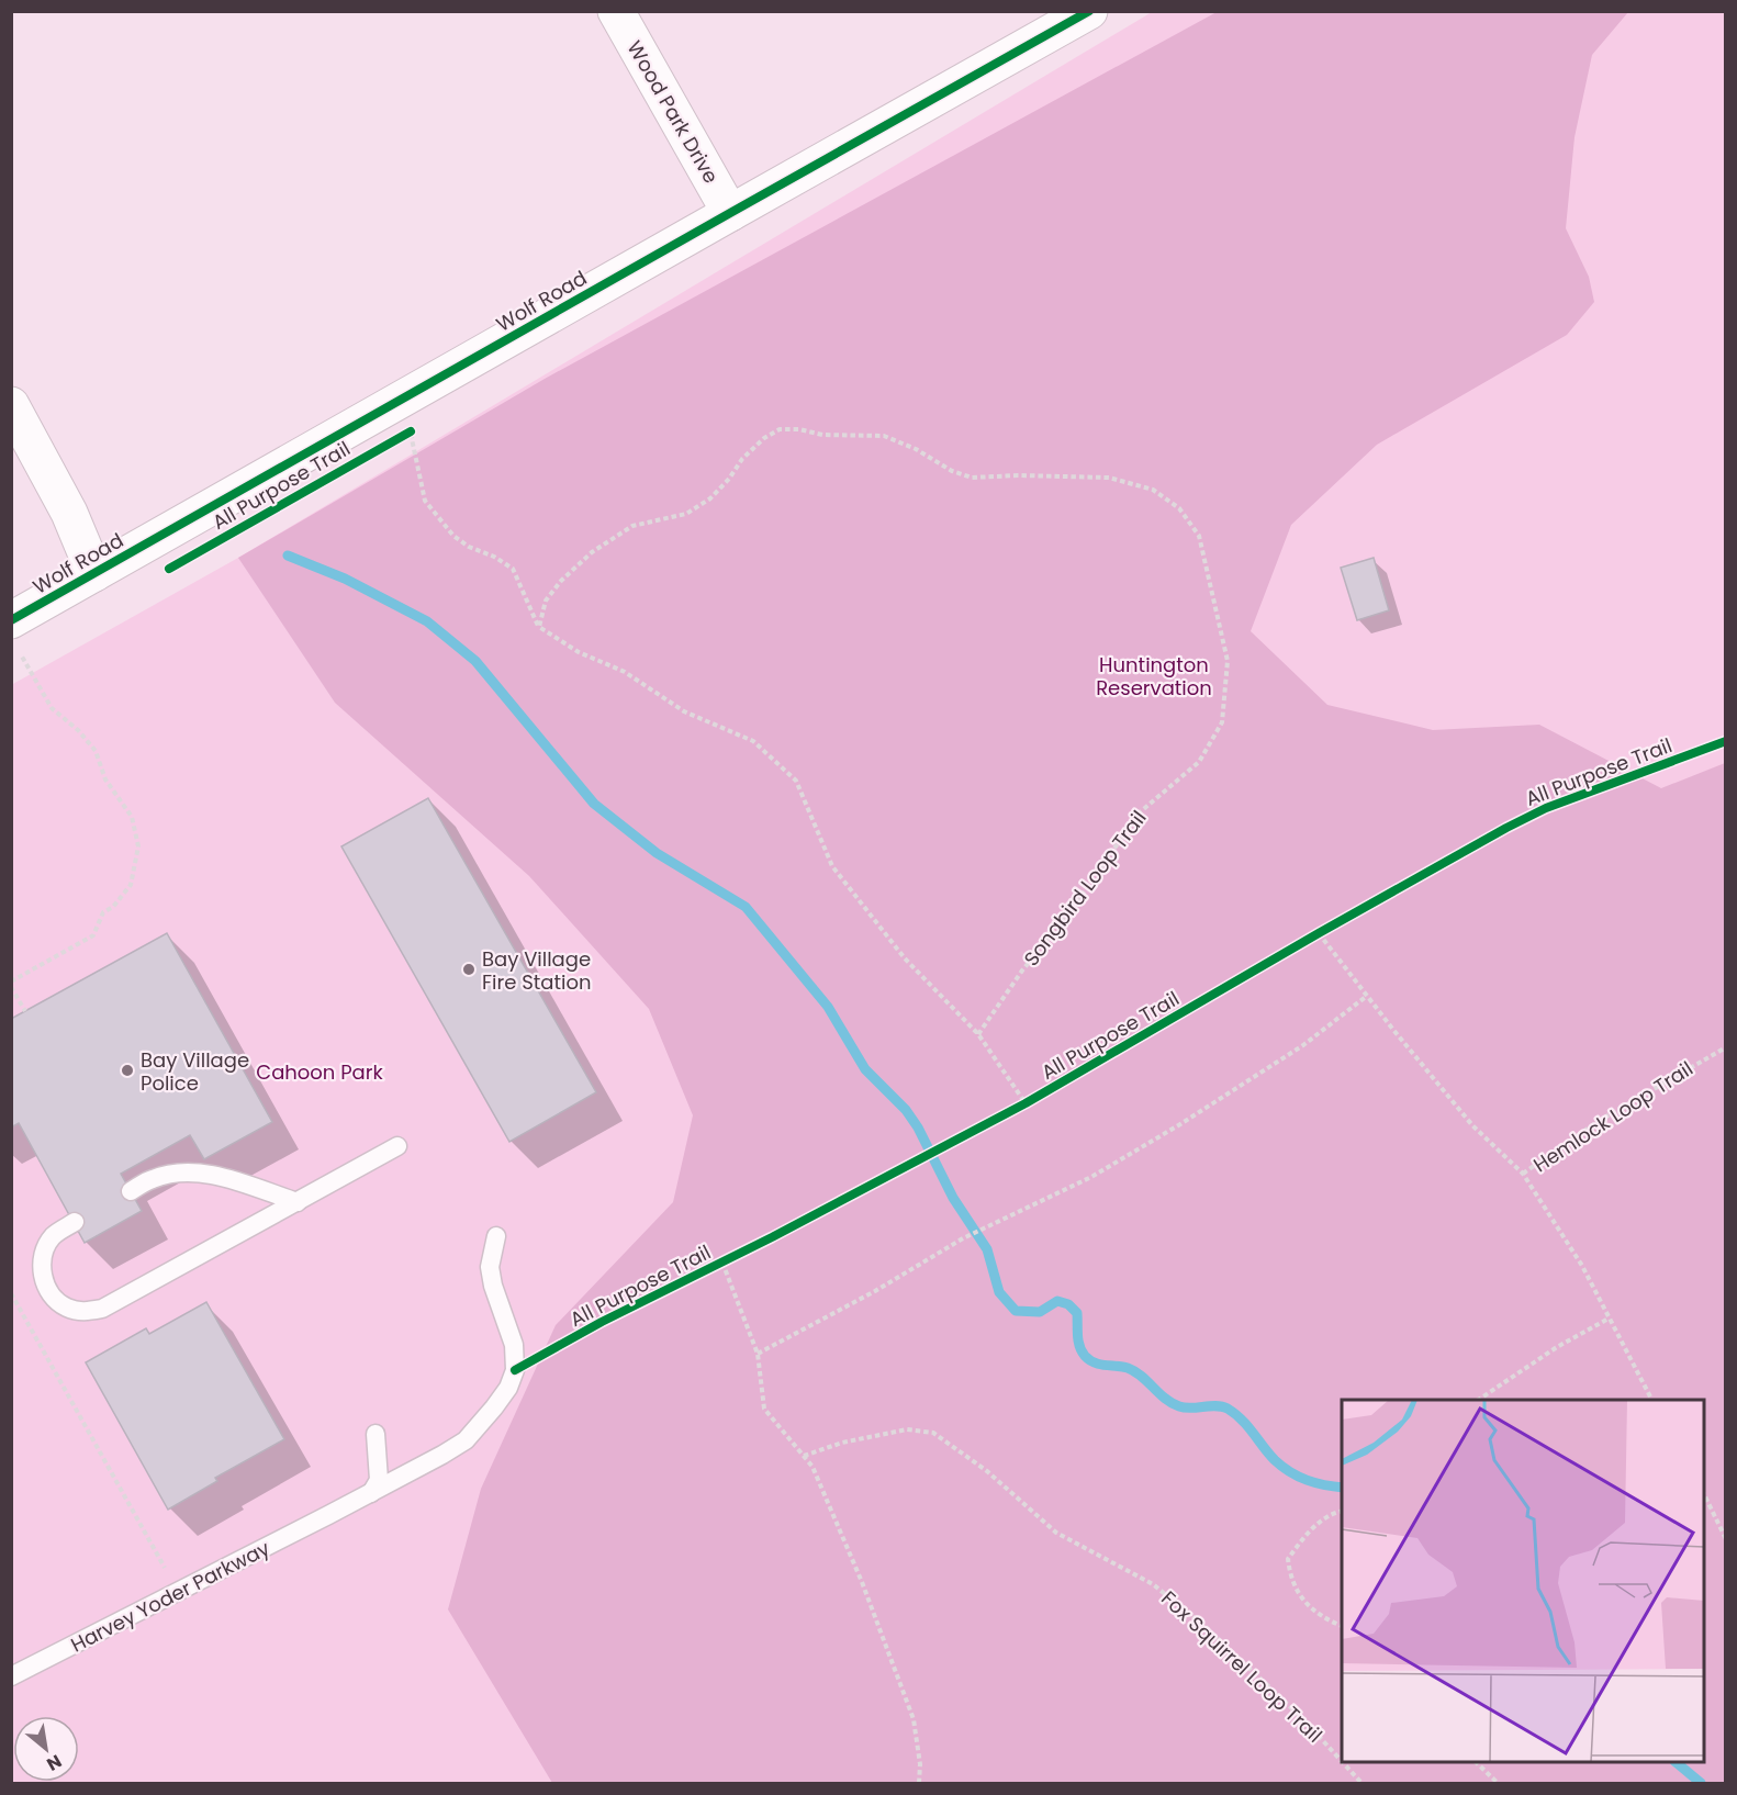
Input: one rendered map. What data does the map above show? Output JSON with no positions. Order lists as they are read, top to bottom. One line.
{"streets":{"street":["Wood Park Drive","Wolf Road"],"lane":["Harvey Yoder Parkway"],"path":["Songbird Loop Trail","Hemlock Loop Trail","Fox Squirrel Loop Trail"],"cycle path":["All Purpose Trail"]},"crossings":[["Wood Park Drive","Wolf Road"]],"parks":["Huntington Reservation","Cahoon Park"],"places":["Bay Village Fire Station","Bay Village Police"],"north":"bottom right"}
